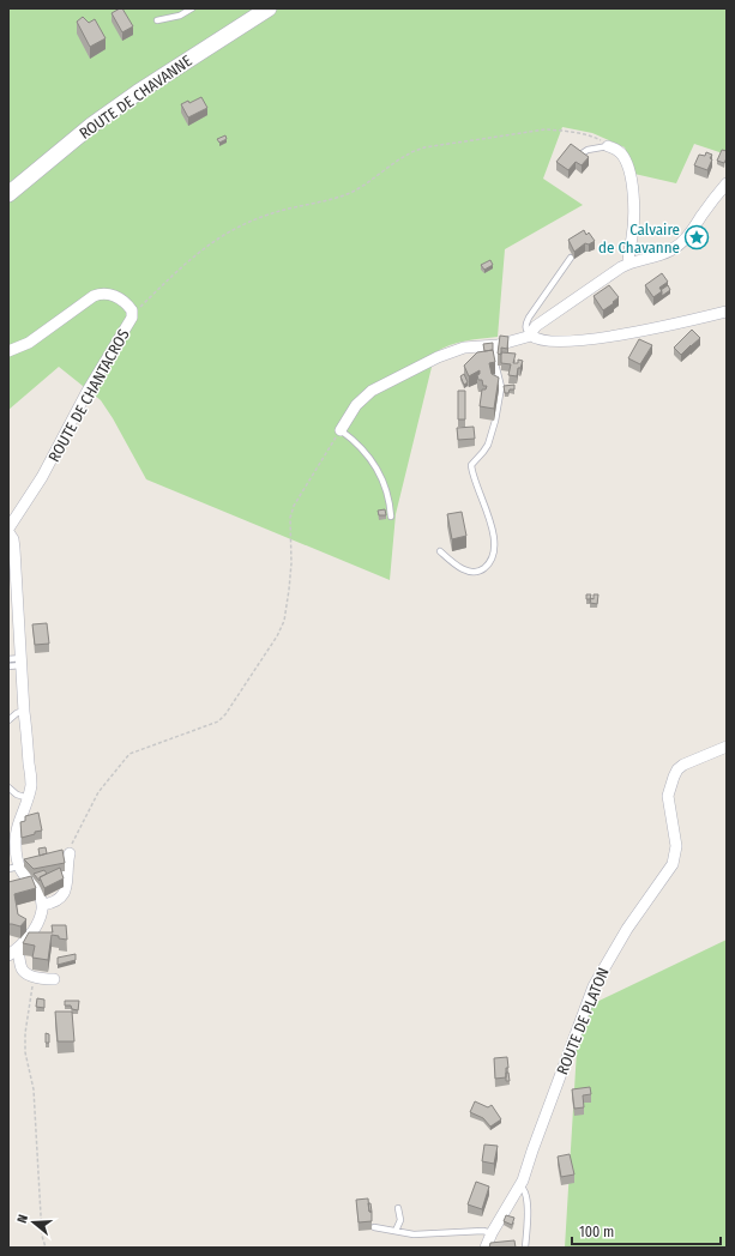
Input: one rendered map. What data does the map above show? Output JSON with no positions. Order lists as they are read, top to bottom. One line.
{"streets":{"main road":["ROUTE DE CHAVANNE"],"street":["ROUTE DE CHANTACROS","ROUTE DE PLATON"]},"places":{"place":["Calvaire de Chavanne"]},"scale_bar":"100 m","north":"left"}
